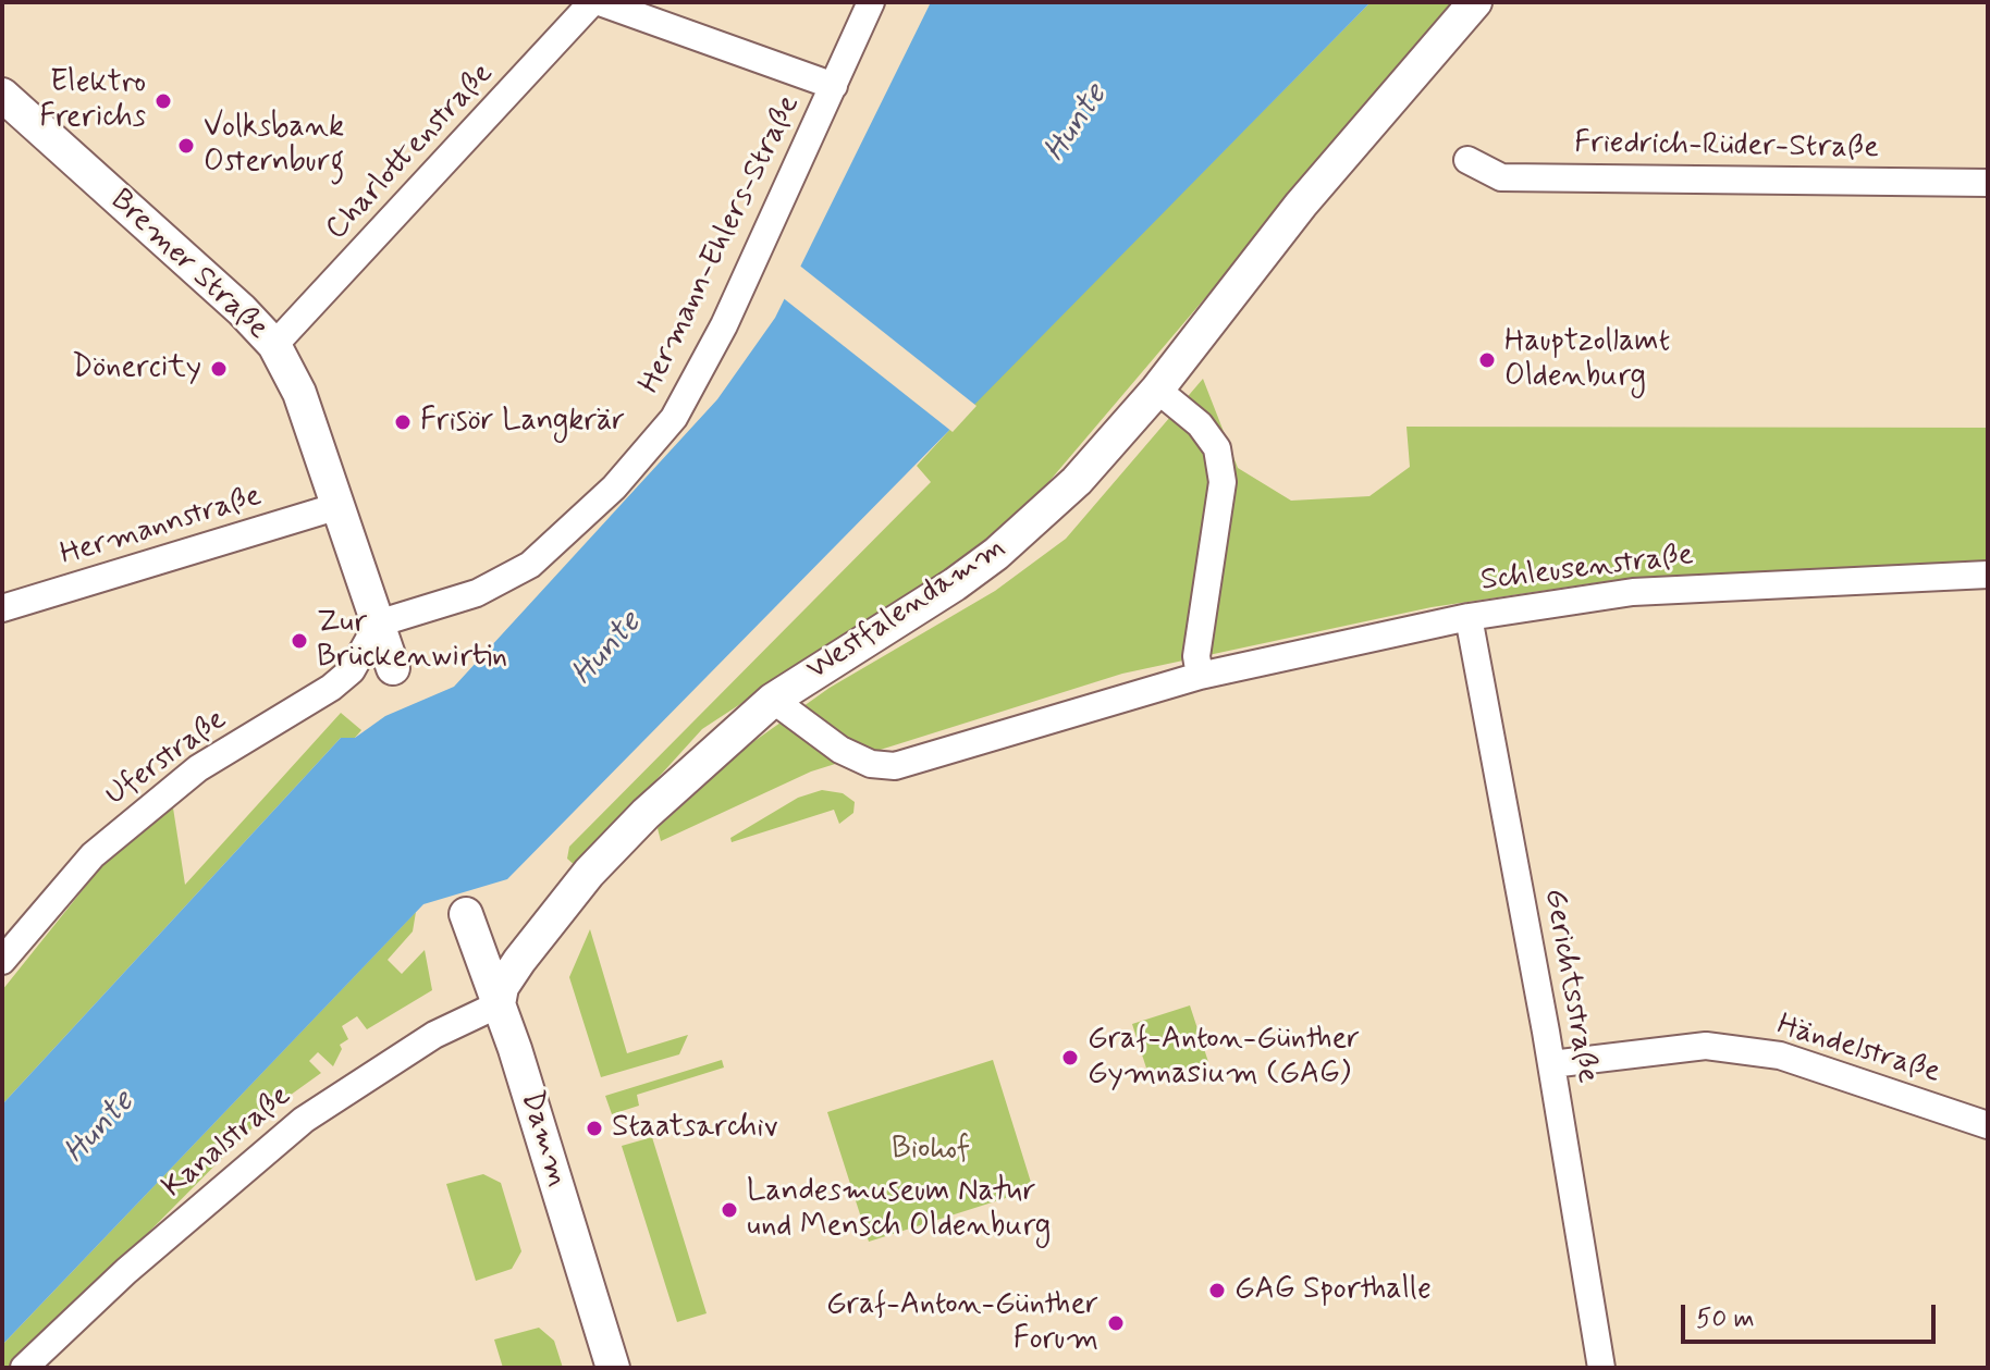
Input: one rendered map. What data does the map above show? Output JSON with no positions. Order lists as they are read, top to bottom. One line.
{"streets":{"street":["Friedrich-Rüder-Straße","Charlottenstraße","Hermann-Ehlers-Straße","Bremer Straße","Hermannstraße","Schleusenstraße","Westfalendamm","Uferstraße","Gerichtsstraße","Händelstraße","Damm","Kanalstraße"]},"crossings":[["Charlottenstraße","Bremer Straße"],["Hermann-Ehlers-Straße","Bremer Straße"],["Hermann-Ehlers-Straße","Uferstraße"],["Bremer Straße","Hermannstraße"],["Bremer Straße","Uferstraße"],["Schleusenstraße","Westfalendamm"],["Schleusenstraße","Gerichtsstraße"],["Westfalendamm","Damm"],["Westfalendamm","Kanalstraße"],["Gerichtsstraße","Händelstraße"],["Damm","Kanalstraße"]],"water":["Hunte"],"parks":["Biohof"],"places":["Elektro Frerichs","Volksbank Osternburg","Hauptzollamt Oldenburg","Dönercity","Frisör Langkrär","Zur Brückenwirtin","Graf-Anton-Günther Gymnasium (GAG)","Staatsarchiv","Landesmuseum Natur und Mensch Oldenburg","GAG Sporthalle","Graf-Anton-Günther Forum"],"scale_bar":"50 m"}
